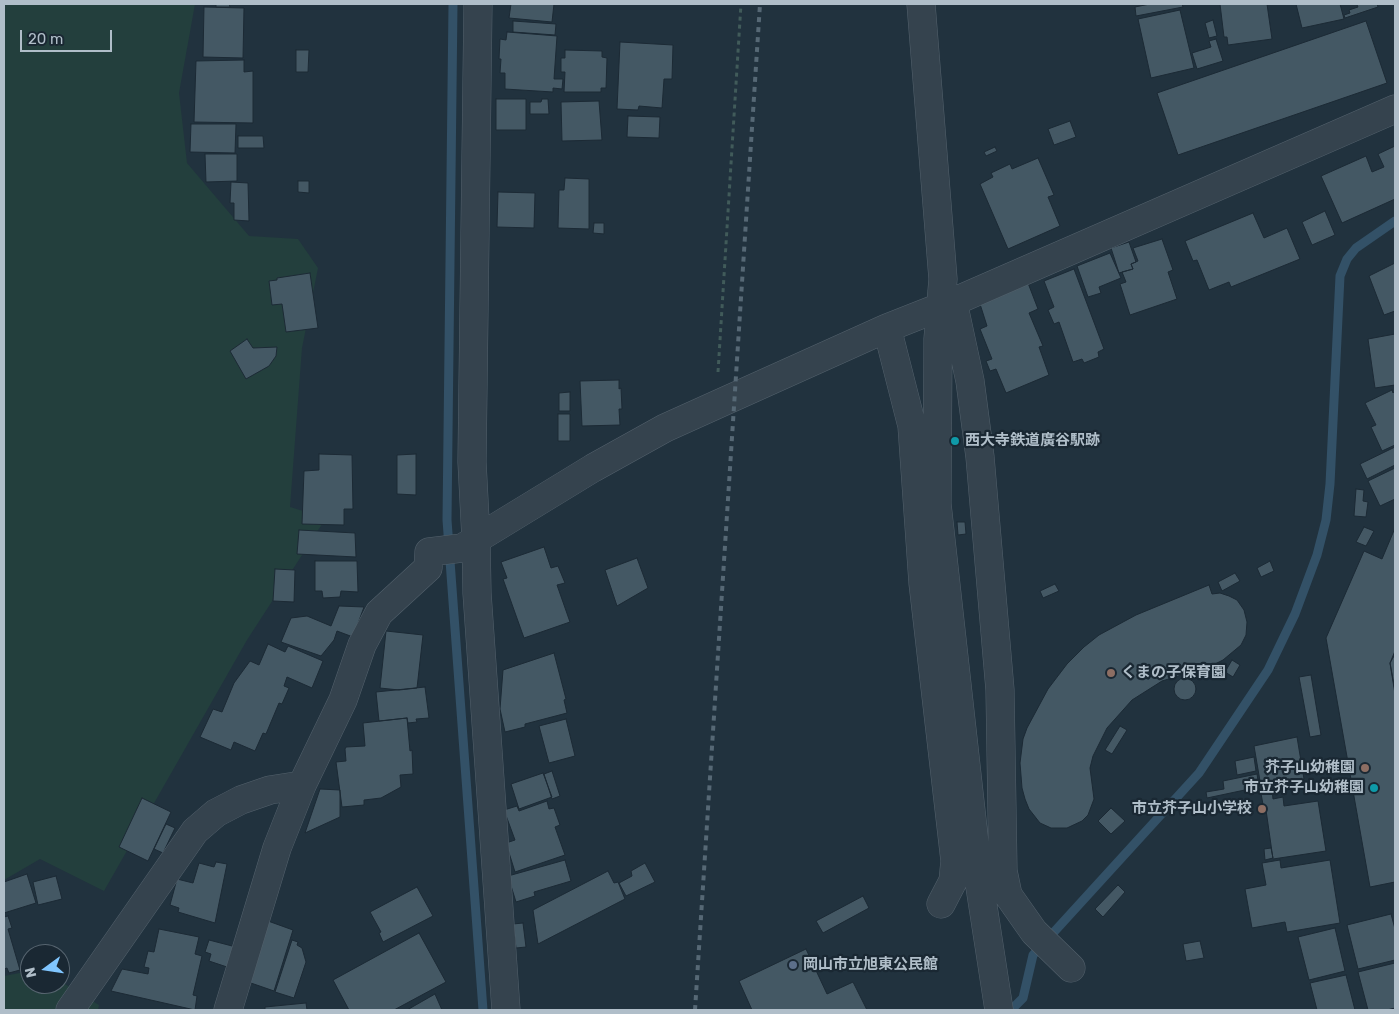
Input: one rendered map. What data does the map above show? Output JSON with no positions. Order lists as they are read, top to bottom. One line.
{"places":["西大寺鉄道廣谷駅跡","くまの子保育園","芥子山幼稚園","市立芥子山幼稚園","市立芥子山小学校","岡山市立旭東公民館"],"scale_bar":"20 m","north":"left"}
